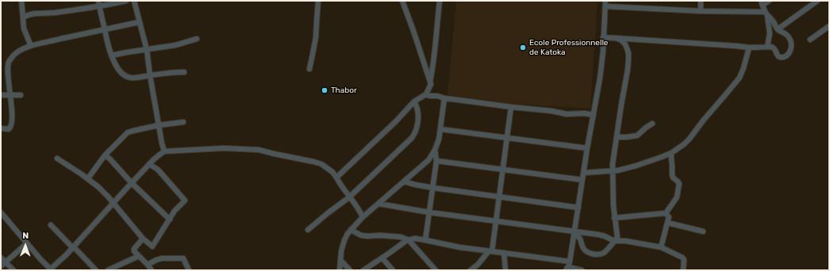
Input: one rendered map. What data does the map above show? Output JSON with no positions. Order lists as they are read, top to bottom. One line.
{"places":["Ecole Professionnelle de Katoka","Thabor"],"north":"top"}
